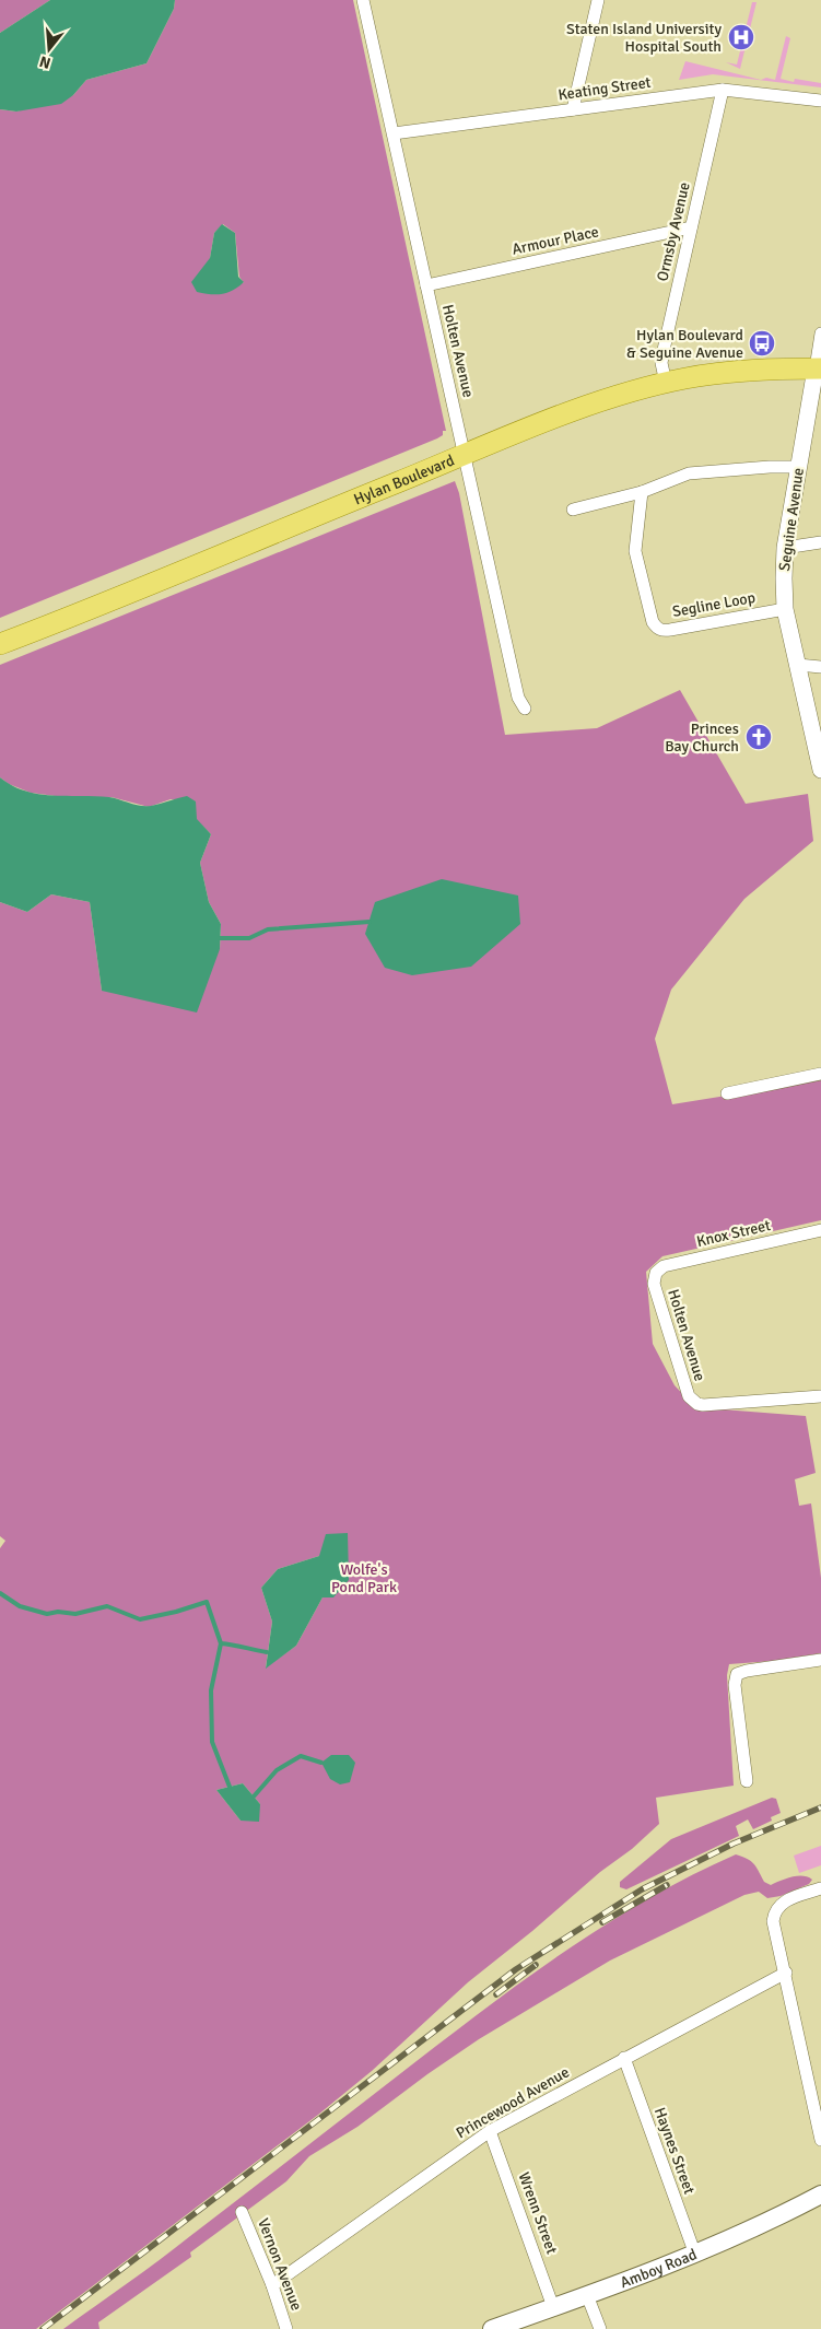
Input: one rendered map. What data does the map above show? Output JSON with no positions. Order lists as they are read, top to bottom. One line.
{"streets":{"main road":["Hylan Boulevard","Amboy Road"],"street":["Keating Street","Ormsby Avenue","Armour Place","Holten Avenue","Seguine Avenue","Segline Loop","Knox Street","Princewood Avenue","Haynes Street","Wrenn Street","Vernon Avenue"]},"crossings":[["Keating Street","Ormsby Avenue"],["Keating Street","Holten Avenue"],["Ormsby Avenue","Armour Place"],["Ormsby Avenue","Hylan Boulevard"],["Armour Place","Holten Avenue"],["Holten Avenue","Hylan Boulevard"],["Holten Avenue","Knox Street"],["Hylan Boulevard","Seguine Avenue"],["Seguine Avenue","Segline Loop"],["Princewood Avenue","Haynes Street"],["Princewood Avenue","Wrenn Street"],["Princewood Avenue","Vernon Avenue"],["Haynes Street","Amboy Road"],["Wrenn Street","Amboy Road"]],"parks":["Wolfe's Pond Park"],"places":{"hospital":["Staten Island University Hospital South"],"bus stop":["Hylan Boulevard & Seguine Avenue"],"church":["Princes Bay Church"]},"north":"bottom"}
